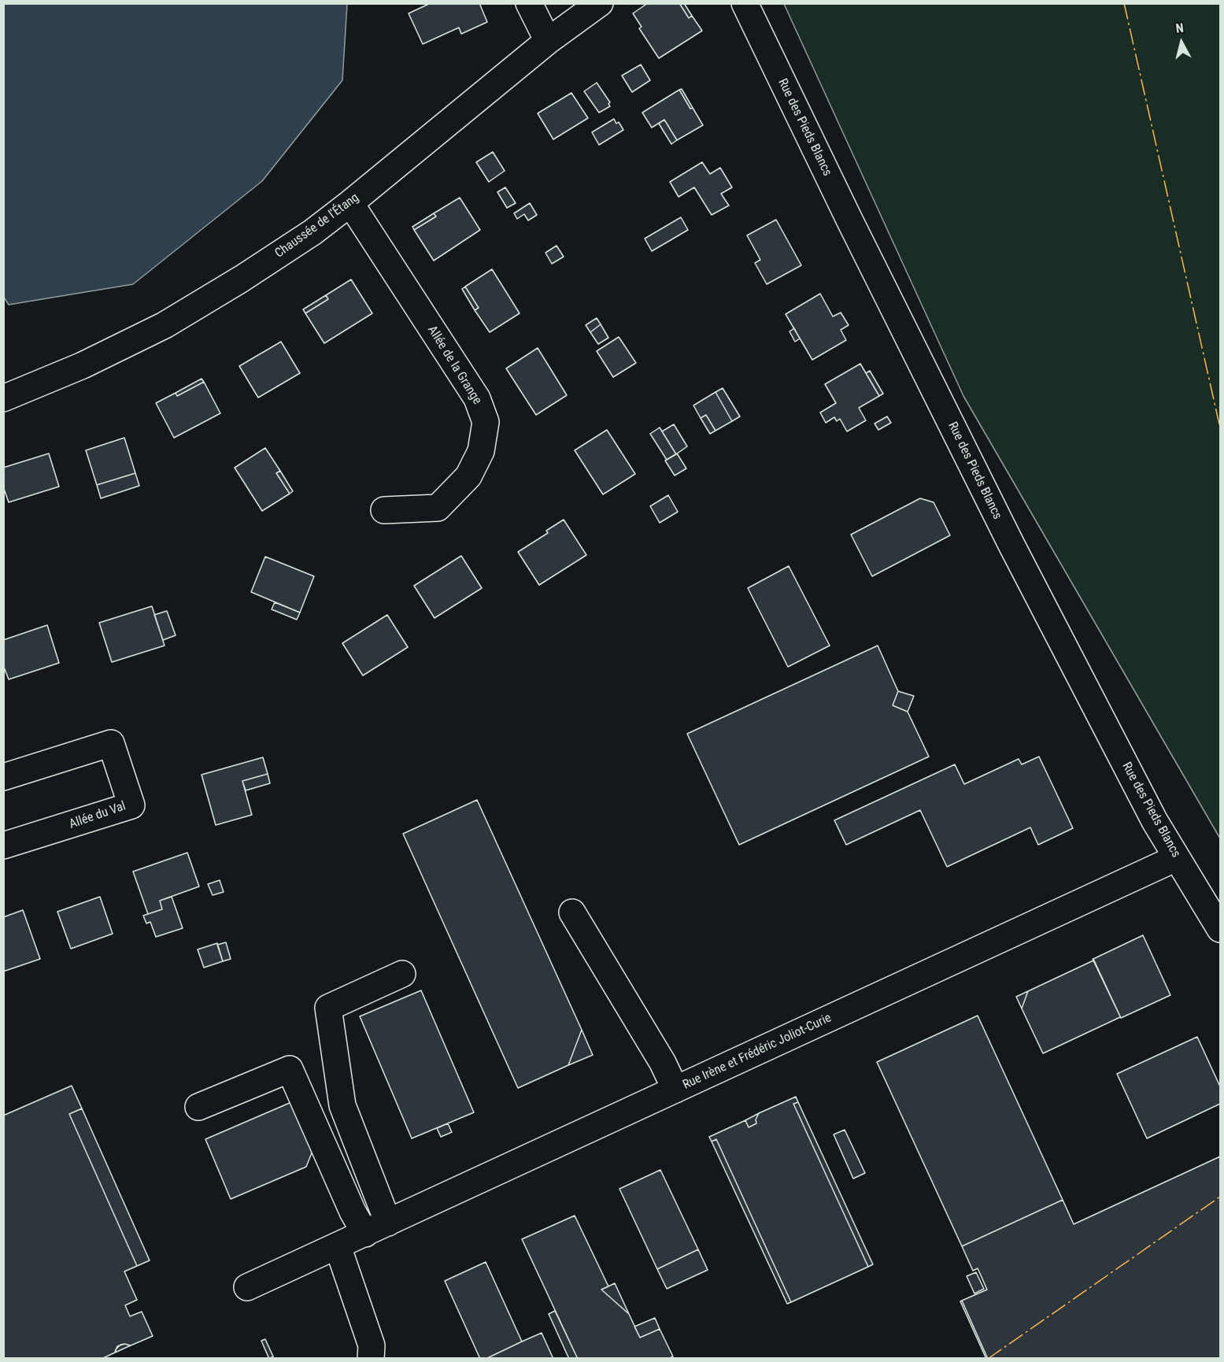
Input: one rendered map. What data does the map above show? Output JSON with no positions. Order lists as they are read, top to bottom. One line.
{"streets":{"street":["Rue des Pieds Blancs","Chaussée de l'Étang","Allée de la Grange","Allée du Val","Rue Irène et Frédéric Joliot-Curie"]},"crossings":[["Rue des Pieds Blancs","Rue Irène et Frédéric Joliot-Curie"],["Chaussée de l'Étang","Allée de la Grange"]],"north":"top"}
